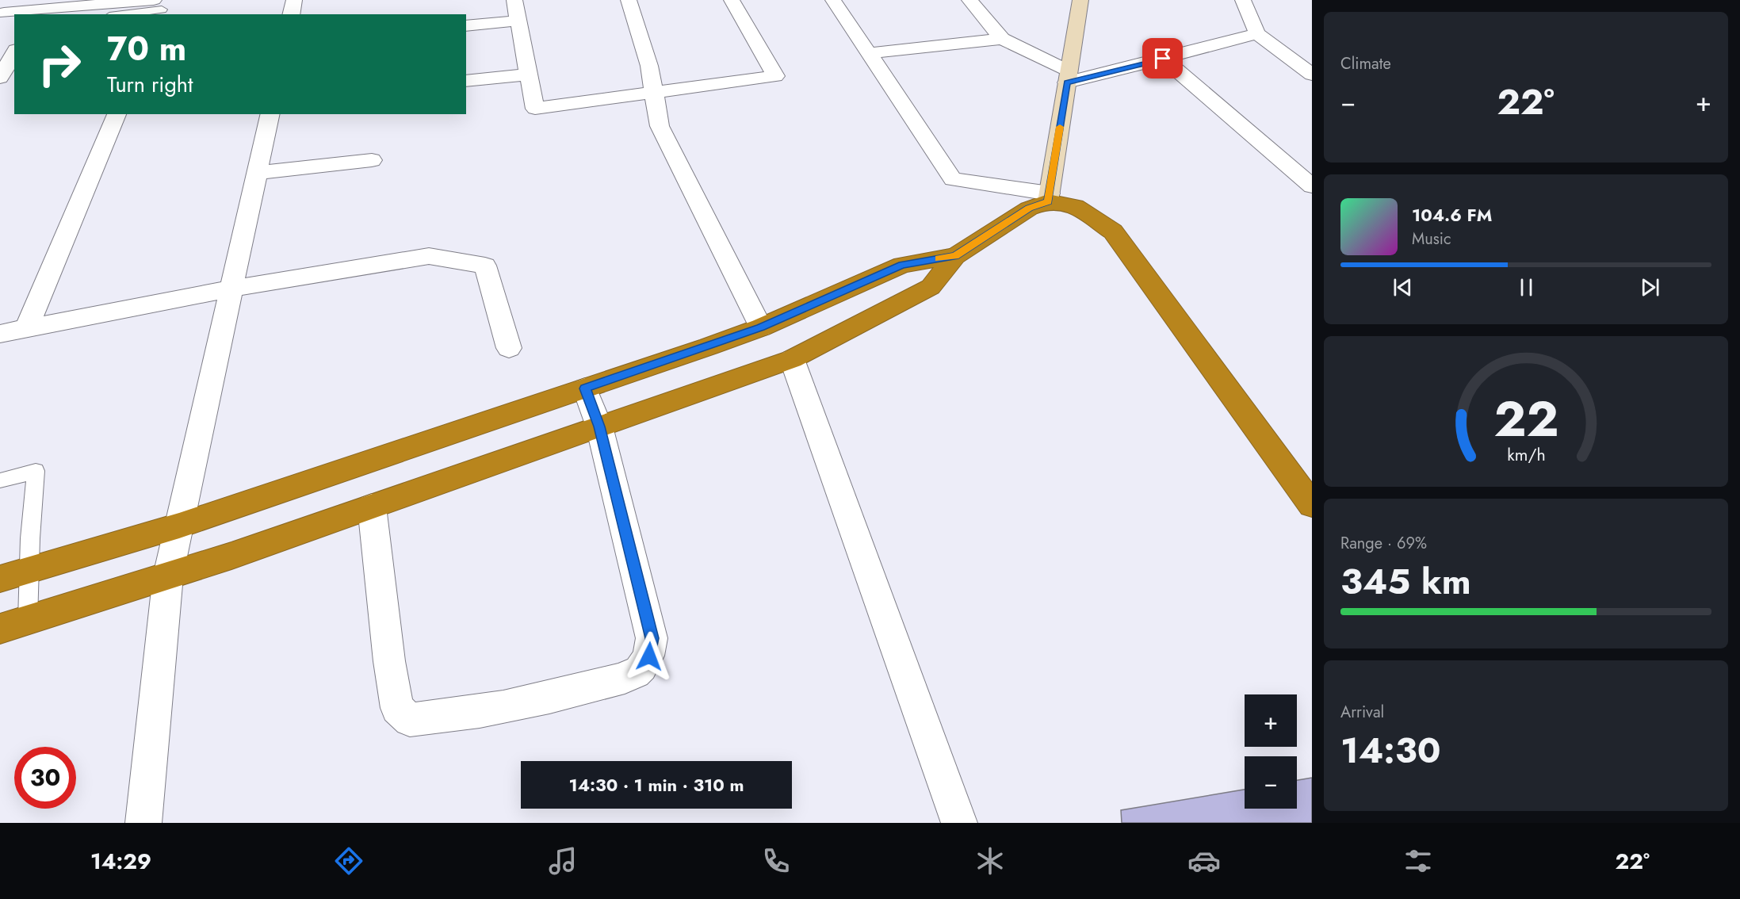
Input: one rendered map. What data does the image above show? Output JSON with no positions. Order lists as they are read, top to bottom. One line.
{"page":{"tile":["Climate",["Range · 69%","345 km"],["Arrival","14:30"]],"turn":["70 m","Turn right"],"heat":["−","22°","+"],"song":["104.6 FM","Music"],"map_buttons":["+","−"],"limit":"30","trip":"14:30 · 1 min · 310 m","tabs":["14:29","22°"],"gauge":["22","km/h"]}}
